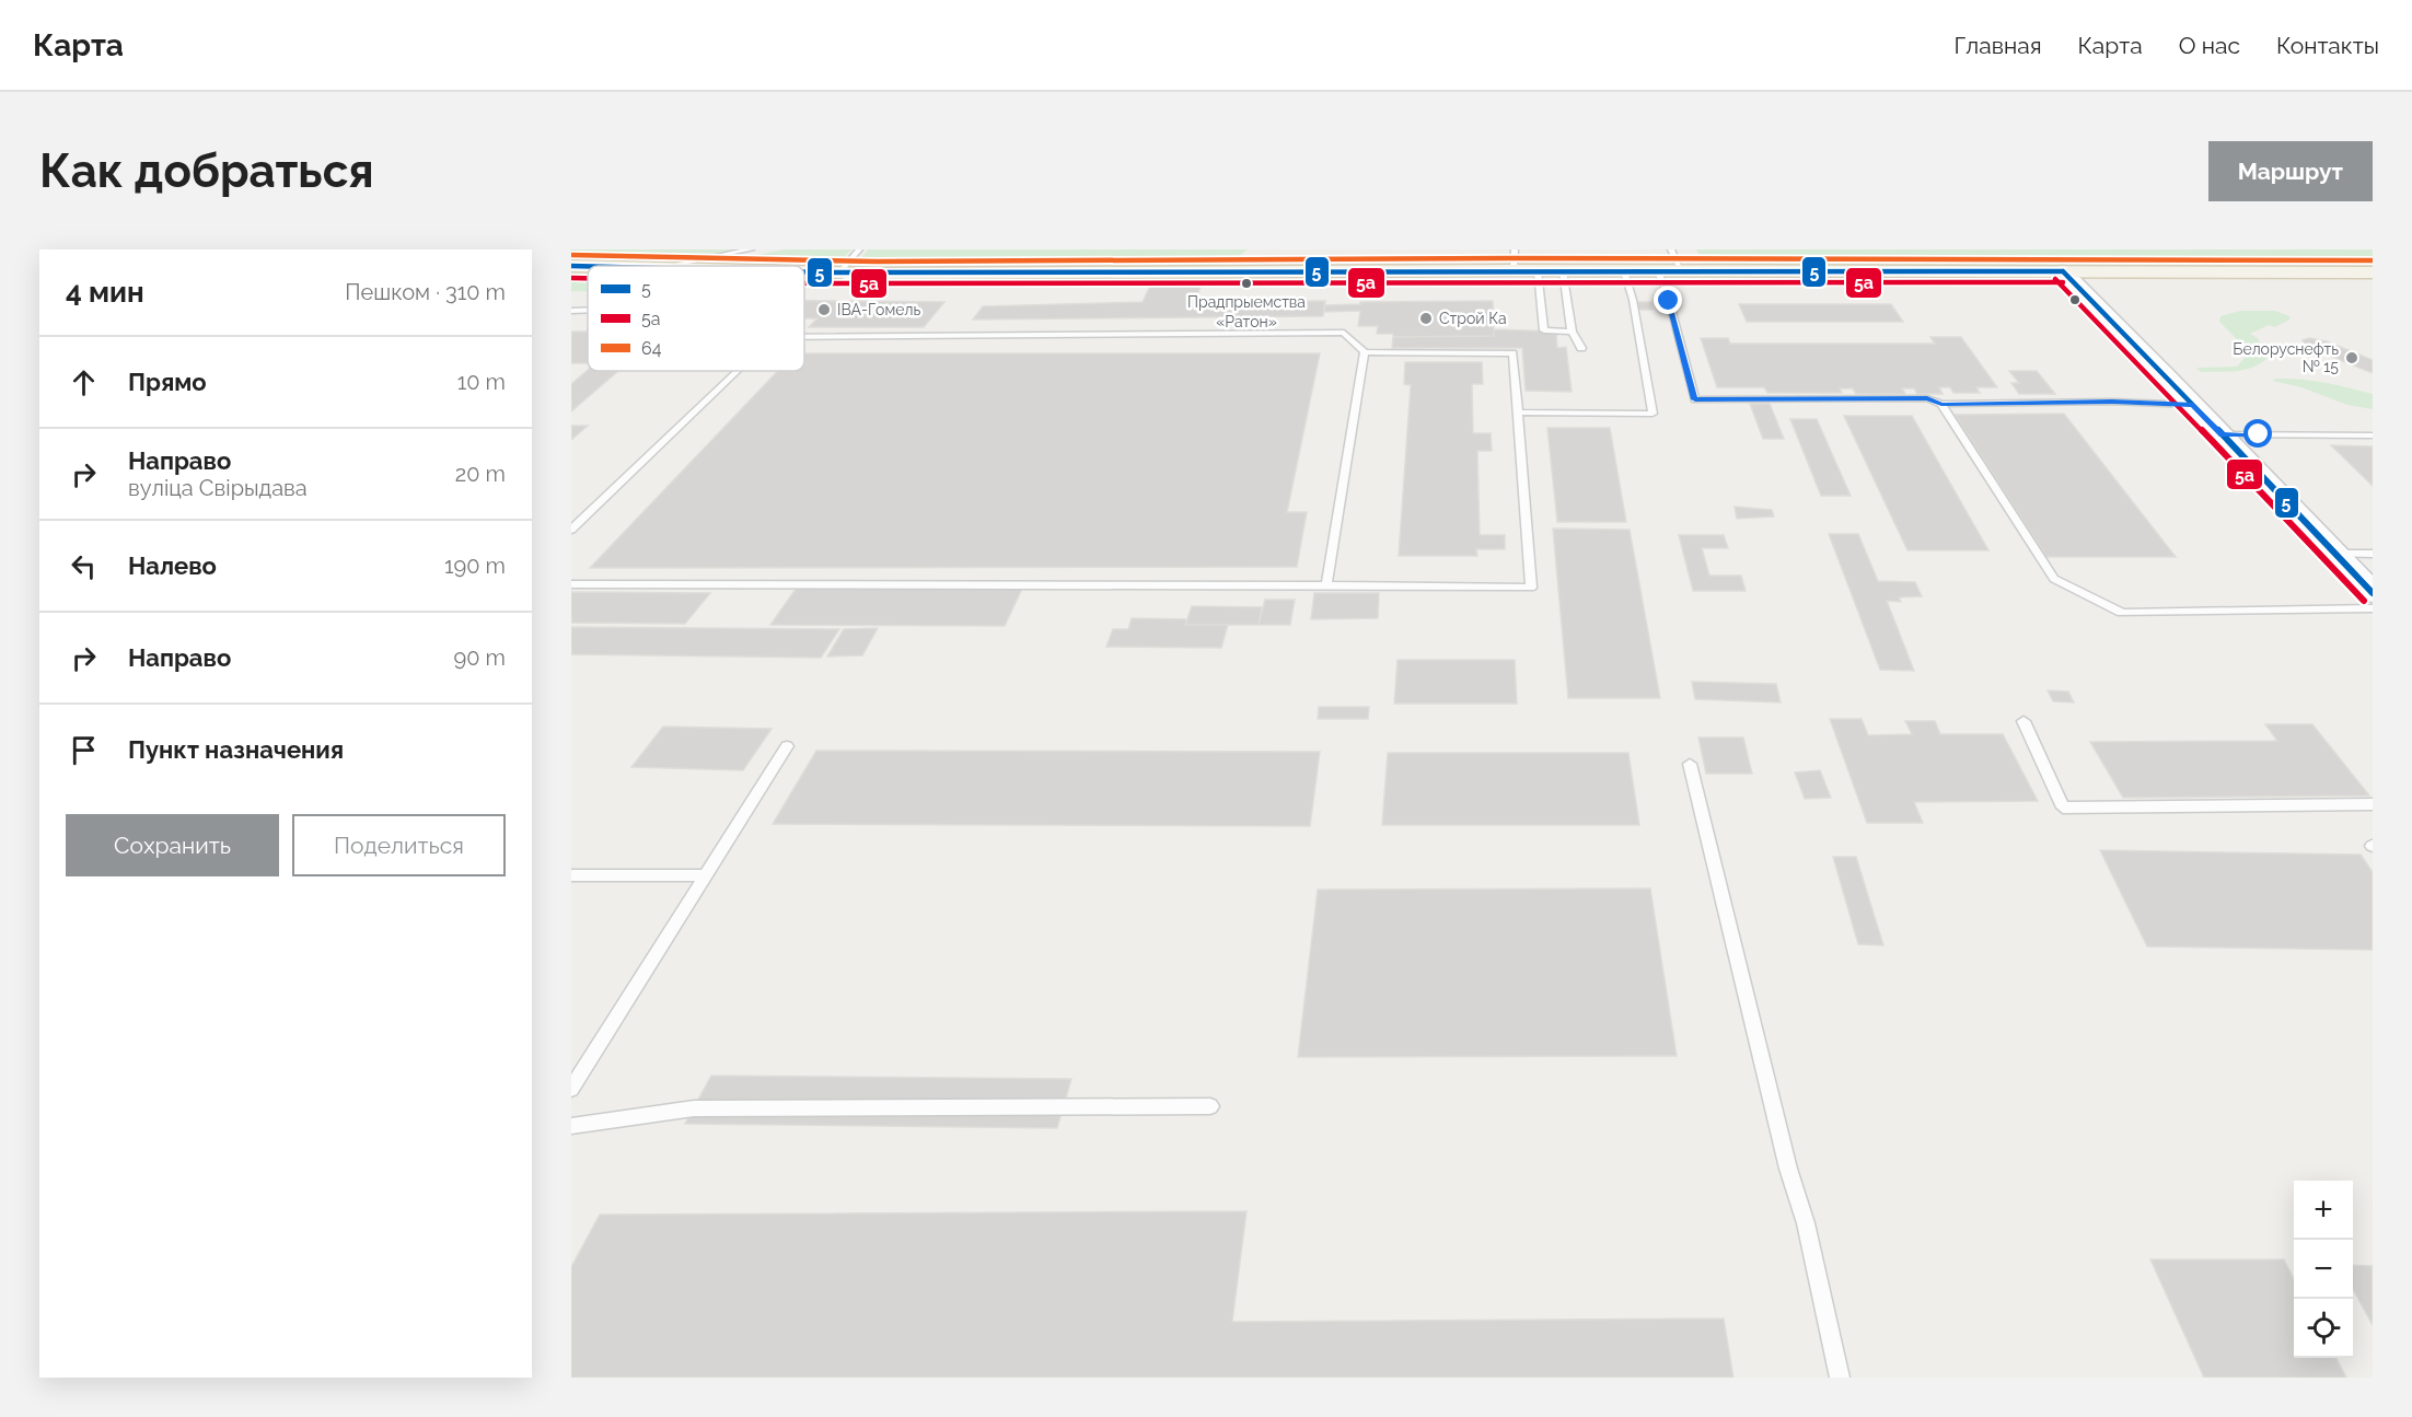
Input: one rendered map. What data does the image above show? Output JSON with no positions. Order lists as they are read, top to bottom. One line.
{"places":["Прадпрыемства «Ратон»","IBA-Гомель","Строй Ка","Белоруснефть № 15"],"lines":["transit line 64","transit line 5","transit line 5а"],"legend":["5","5а","64"],"page":{"header":"Карта","nav":["Главная","Карта","О нас","Контакты"],"buttons":["Маршрут",["Сохранить","Поделиться"]],"title":"Как добраться","heading":["4 мин","Пешком · 310 m"],"list":[["Прямо","10 m"],["Направо","вуліца Свірыдава","20 m"],["Налево","190 m"],["Направо","90 m"],"Пункт назначения"],"map_buttons":["+","−"]}}
